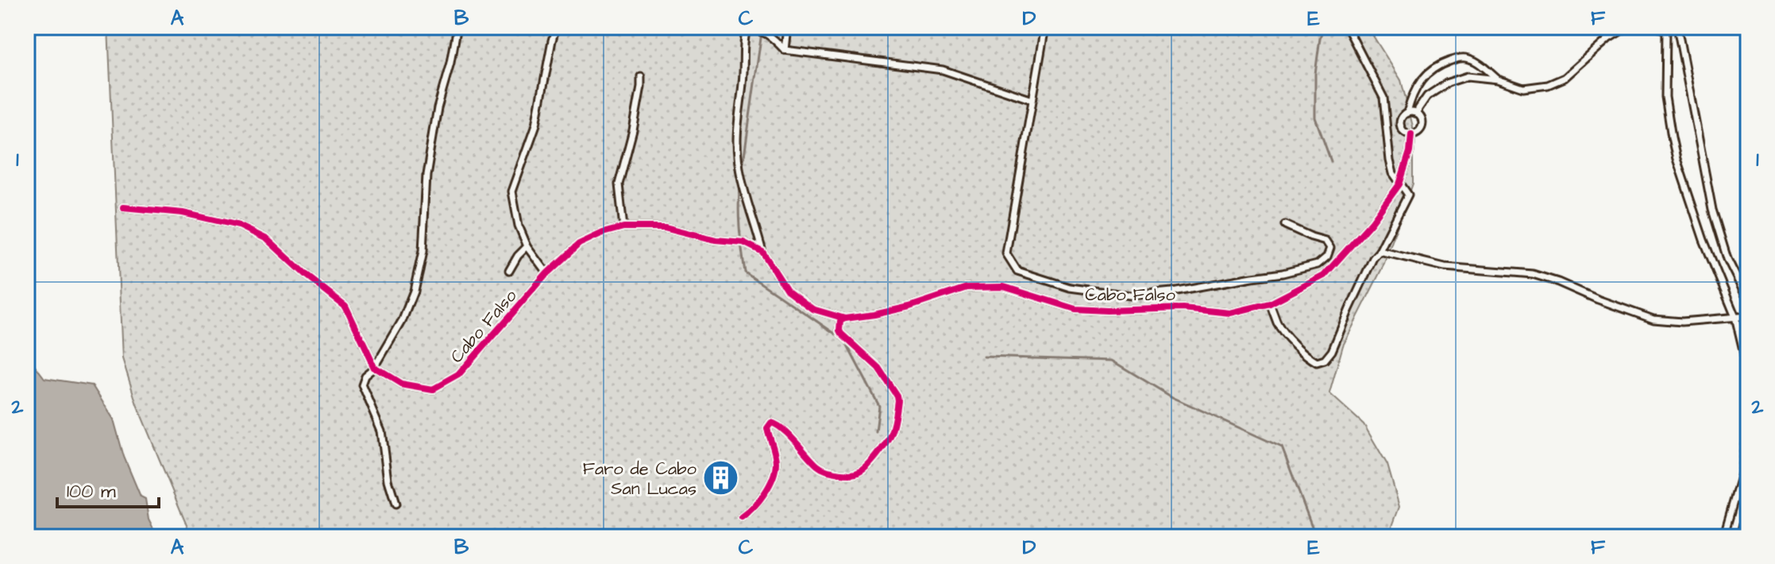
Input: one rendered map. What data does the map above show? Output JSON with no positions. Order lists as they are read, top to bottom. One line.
{"streets":{"street":["Cabo Falso"]},"places":{"building":["Faro de Cabo San Lucas"]},"scale_bar":"100 m","grid":{"columns":["A","B","C","D","E","F"],"rows":["1","2"]}}
